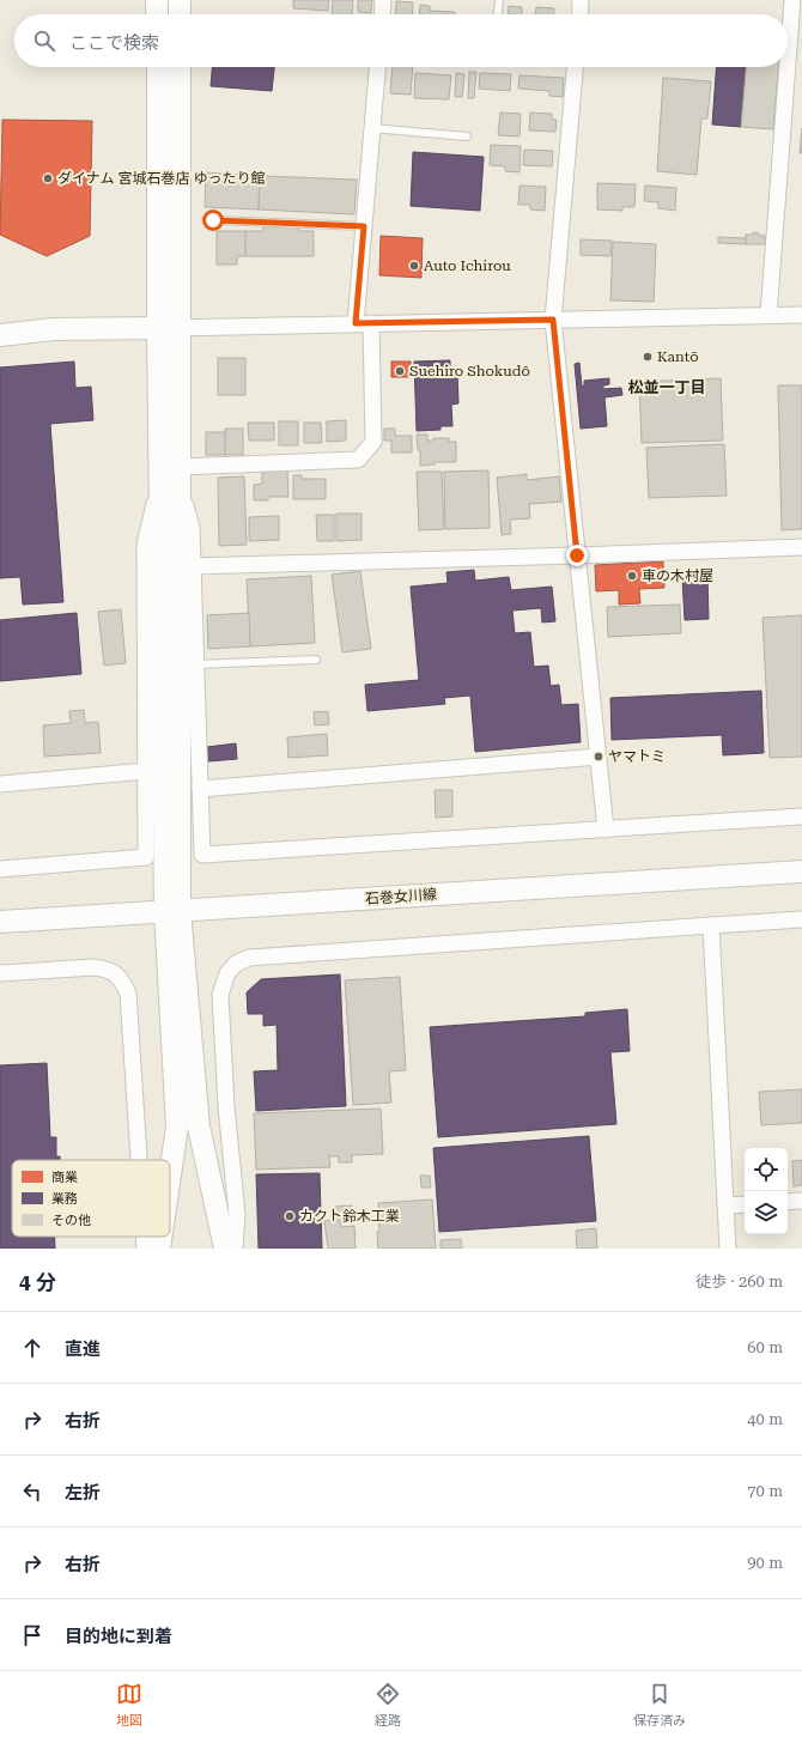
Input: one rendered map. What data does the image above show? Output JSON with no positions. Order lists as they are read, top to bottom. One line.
{"streets":{"street":["石巻女川線"]},"districts":["松並一丁目"],"places":["ダイナム 宮城石巻店 ゆったり館","Auto Ichirou","Kantō","Suehiro Shokudō","車の木村屋","ヤマトミ","カクト鈴木工業"],"legend":["商業","業務","その他"],"page":{"search":"ここで検索","heading":["4 分","徒歩 · 260 m"],"list":[["直進","60 m"],["右折","40 m"],["左折","70 m"],["右折","90 m"],"目的地に到着"],"nav":["地図","経路","保存済み"]}}
